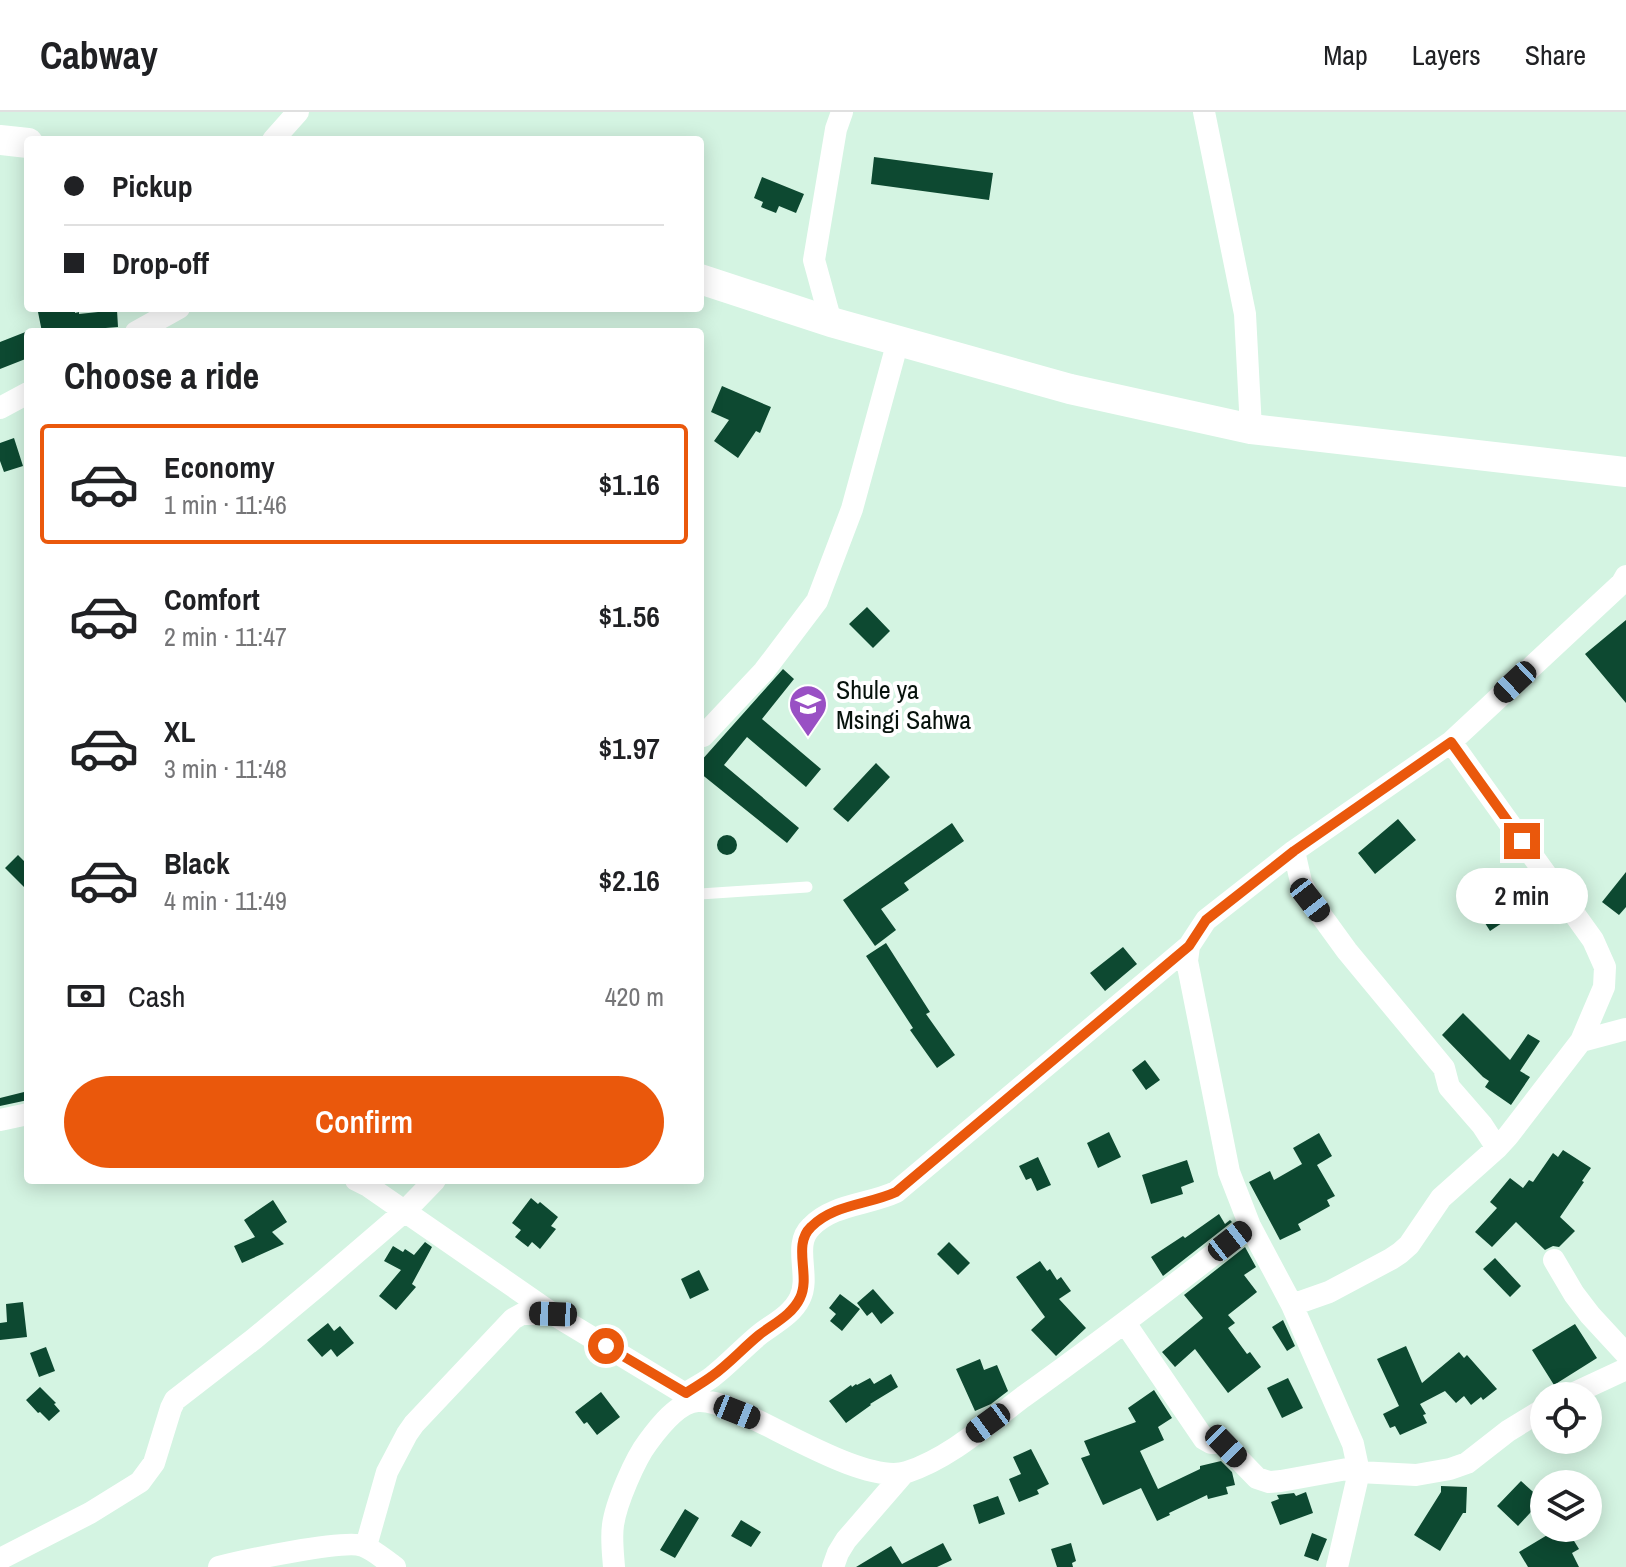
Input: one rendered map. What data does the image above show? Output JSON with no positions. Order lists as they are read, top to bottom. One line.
{"places":{"school or university":["Shule ya Msingi Sahwa"]},"page":{"header":"Cabway","nav":["Map","Layers","Share"],"banner":["Pickup","Drop-off"],"heading":"Choose a ride","list":[{"name":"Economy","note":"1 min · 11:46","value":"$1.16"},{"name":"Comfort","note":"2 min · 11:47","value":"$1.56"},{"name":"XL","note":"3 min · 11:48","value":"$1.97"},{"name":"Black","note":"4 min · 11:49","value":"$2.16"}],"bubble":"2 min","pay":["Cash","420 m"],"buttons":"Confirm"}}
